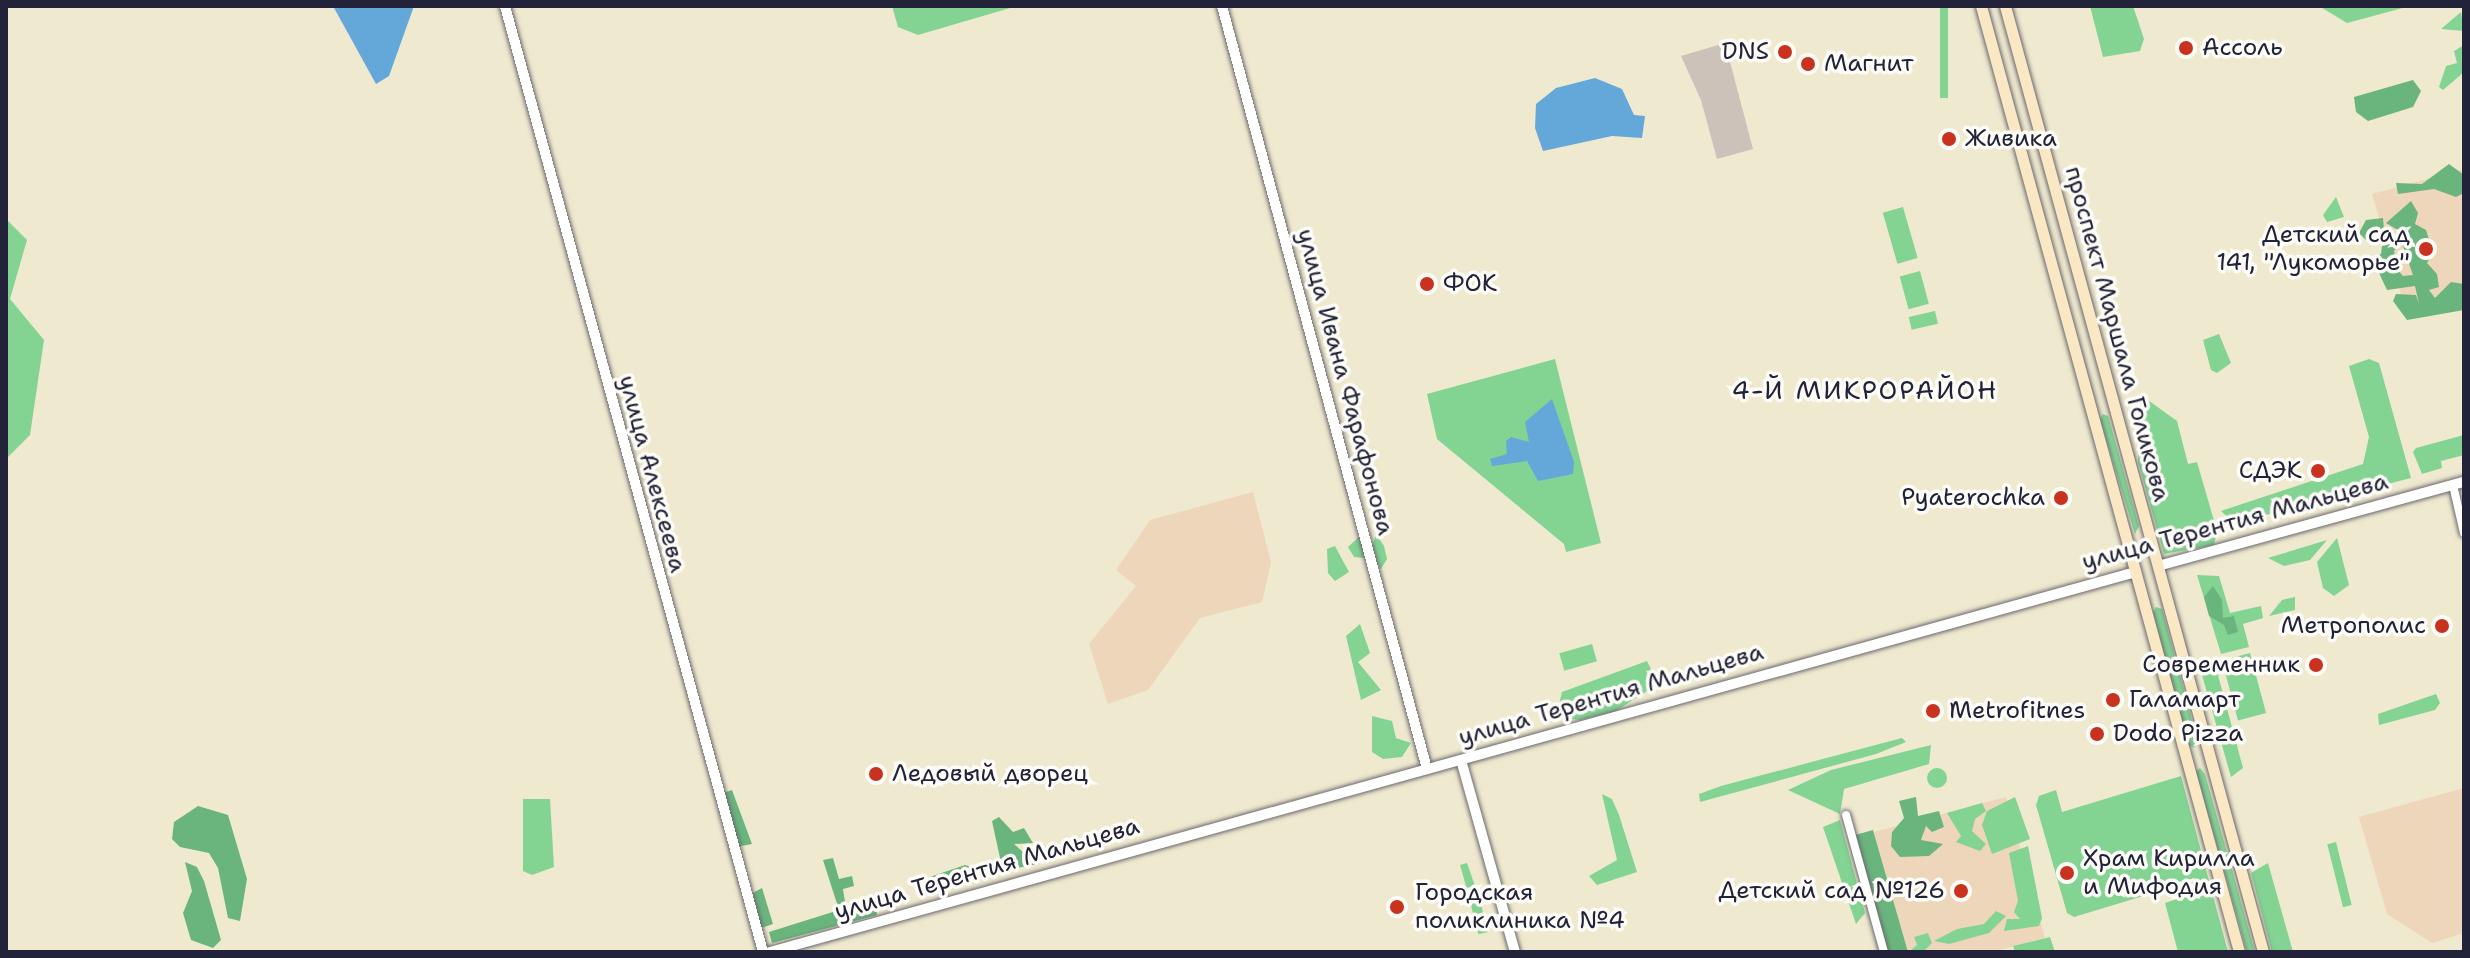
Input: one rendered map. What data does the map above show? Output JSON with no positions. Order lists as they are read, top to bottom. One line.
{"streets":{"main road":["проспект Маршала Голикова","улица Терентия Мальцева"],"street":["улица Ивана Фарафонова","улица Алексеева"]},"crossings":[["проспект Маршала Голикова","улица Терентия Мальцева"],["улица Ивана Фарафонова","улица Терентия Мальцева"]],"districts":["4-Й МИКРОРАЙОН"],"places":["Ассоль","DNS","Магнит","Живика","Детский сад 141, \"Лукоморье\"","ФОК","СДЭК","Pyaterochka","Метрополис","Современник","Галамарт","Metrofitnes","Dodo Pizza","Ледовый дворец","Храм Кирилла и Мифодия","Детский сад №126","Городская поликлиника №4"]}
